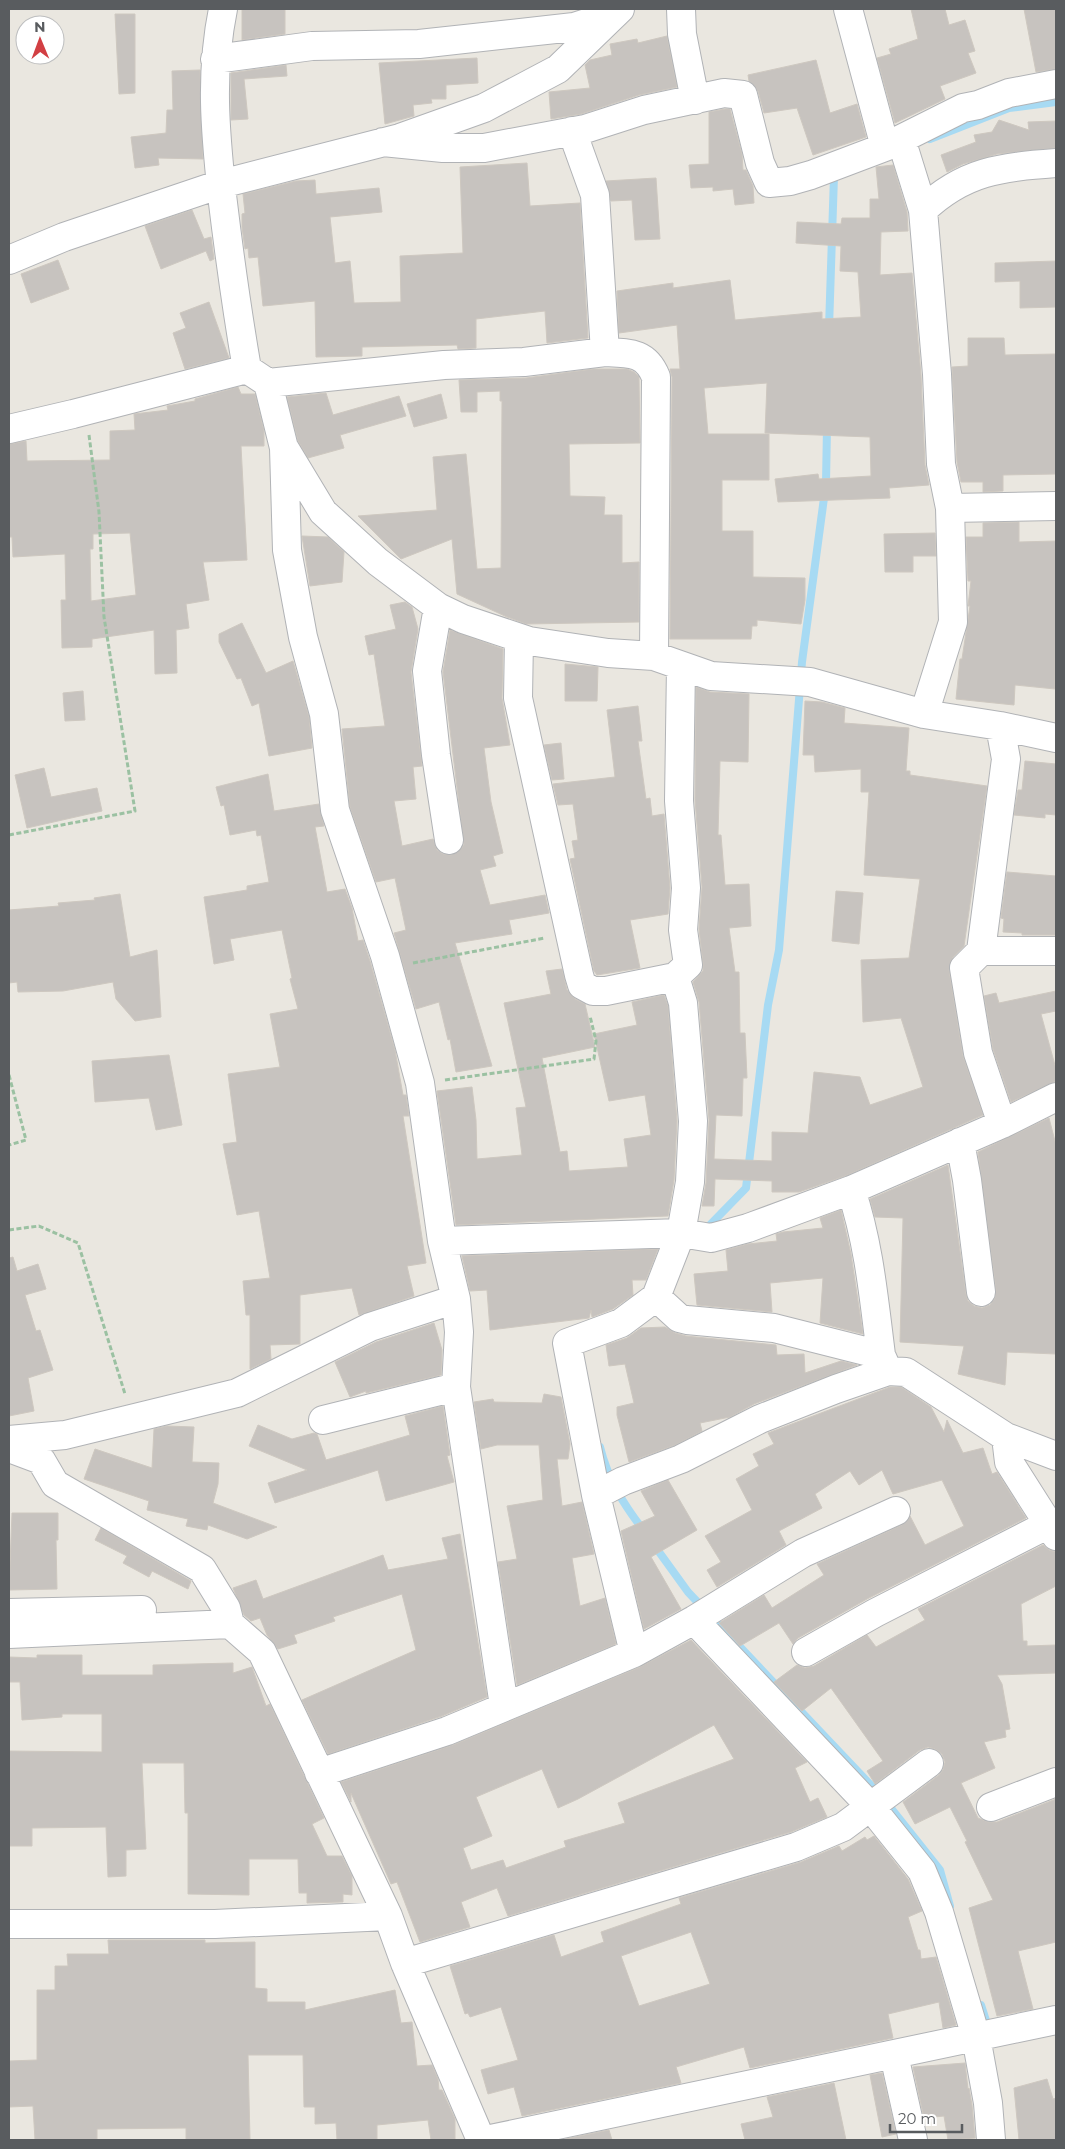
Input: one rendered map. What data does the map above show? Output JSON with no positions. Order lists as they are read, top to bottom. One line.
{"scale_bar":"20 m","north":"top"}
